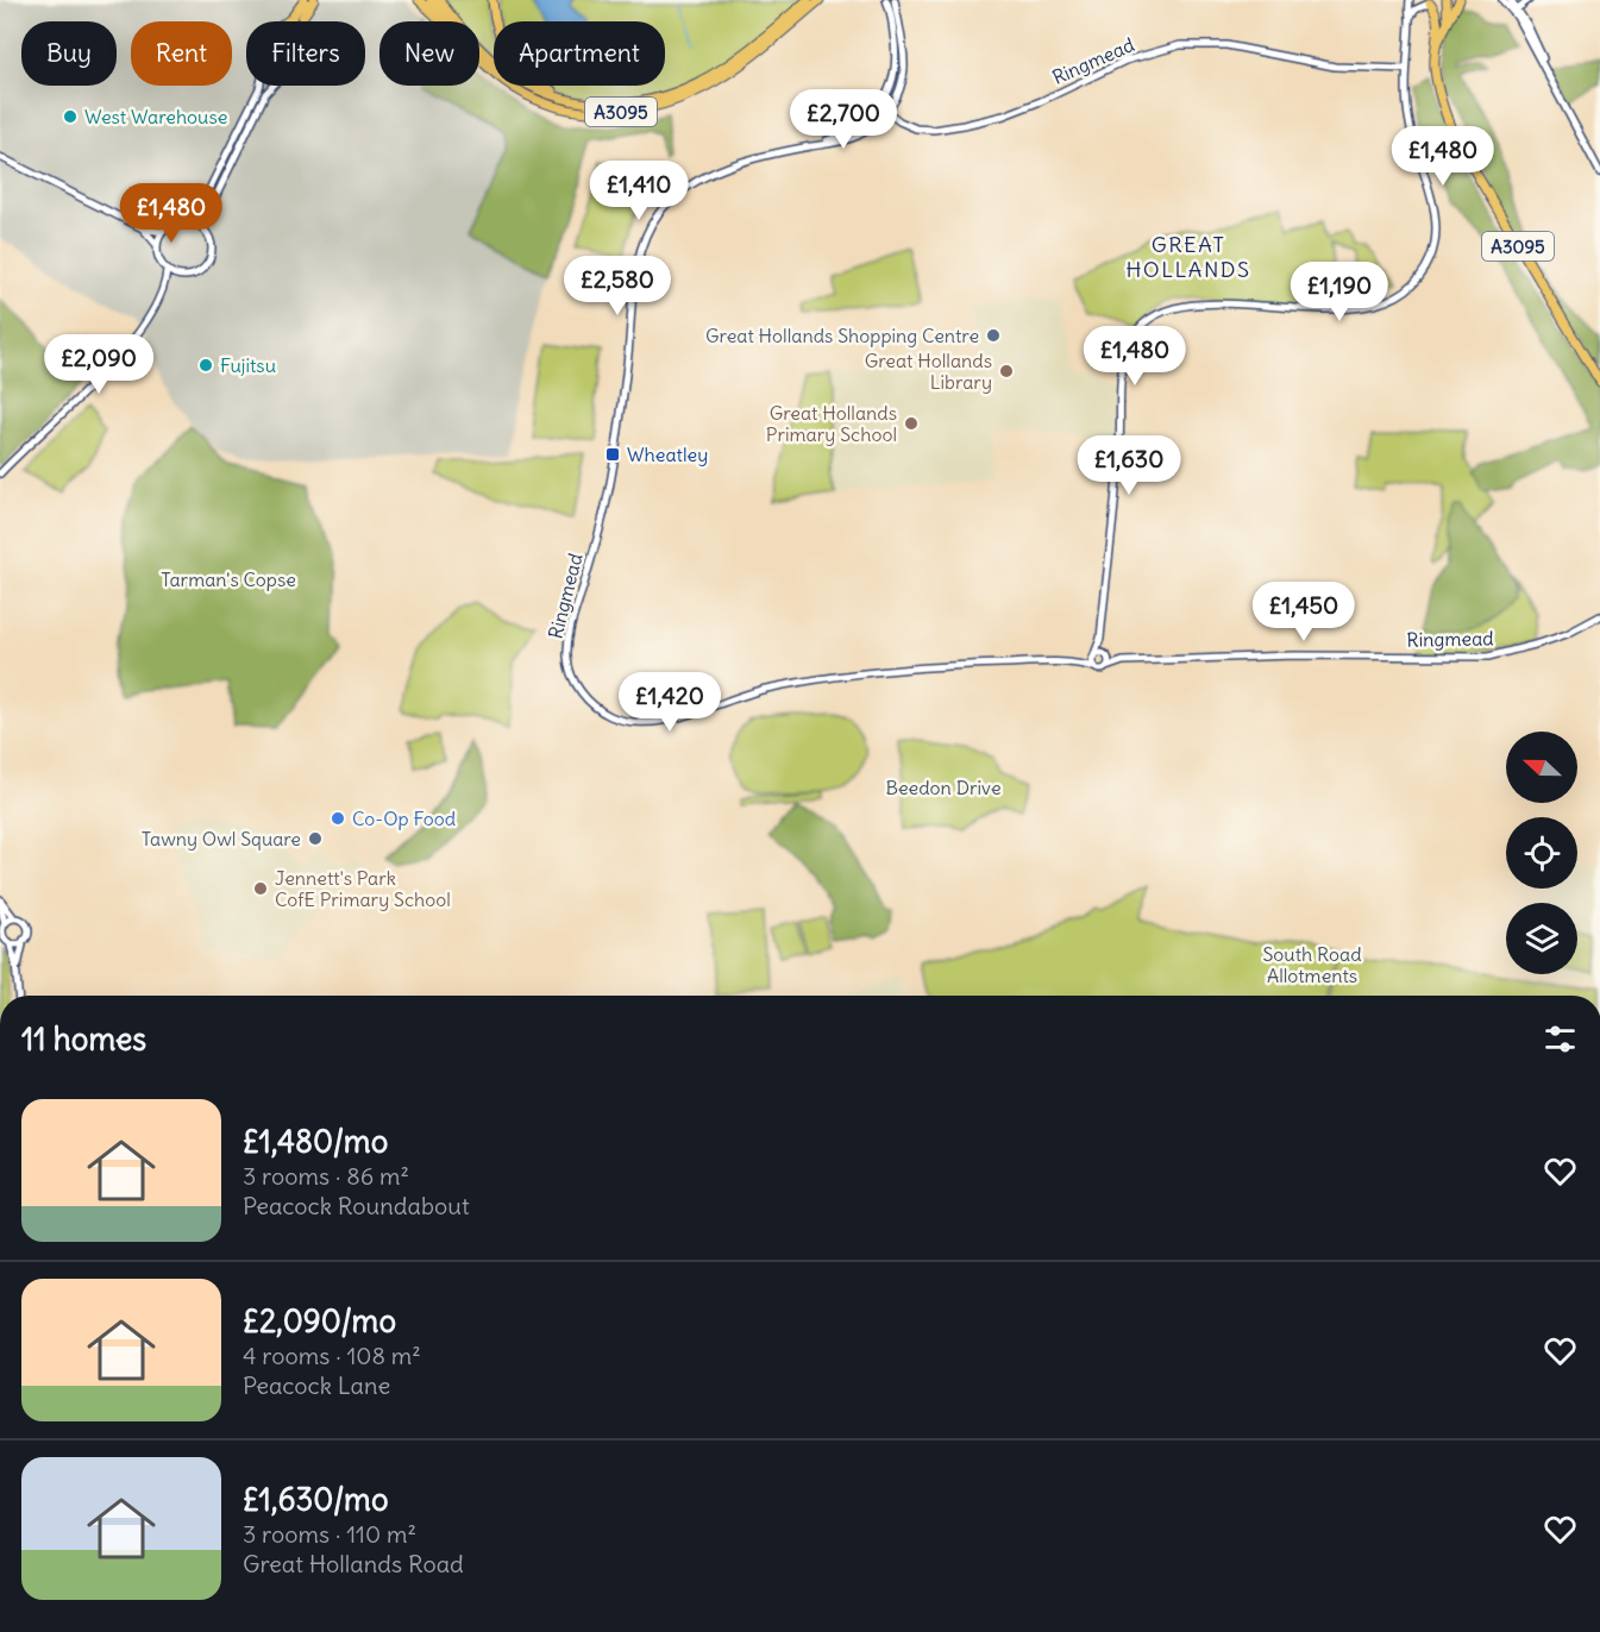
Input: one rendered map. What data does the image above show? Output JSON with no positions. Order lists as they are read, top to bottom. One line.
{"streets":{"main road":["A3095"],"street":["Ringmead"]},"districts":["GREAT HOLLANDS"],"parks":["Tarman's Copse","Beedon Drive","South Road Allotments"],"places":{"other":["West Warehouse","Great Hollands Shopping Centre","Fujitsu","Great Hollands Library","Great Hollands Primary School","Co-Op Food","Tawny Owl Square","Jennett's Park CofE Primary School"],"transit":["Wheatley"]},"north":"left","page":{"chip":["Buy","Rent","Filters","New","Apartment"],"price":["£2,700","£1,480","£1,410","£1,480","£2,580","£1,190","£1,480","£2,090","£1,630","£1,450","£1,420"],"heading":"11 homes","list":[{"name":"£1,480/mo","note":"3 rooms · 86 m² · Peacock Roundabout"},{"name":"£2,090/mo","note":"4 rooms · 108 m² · Peacock Lane"},{"name":"£1,630/mo","note":"3 rooms · 110 m² · Great Hollands Road"}]}}
